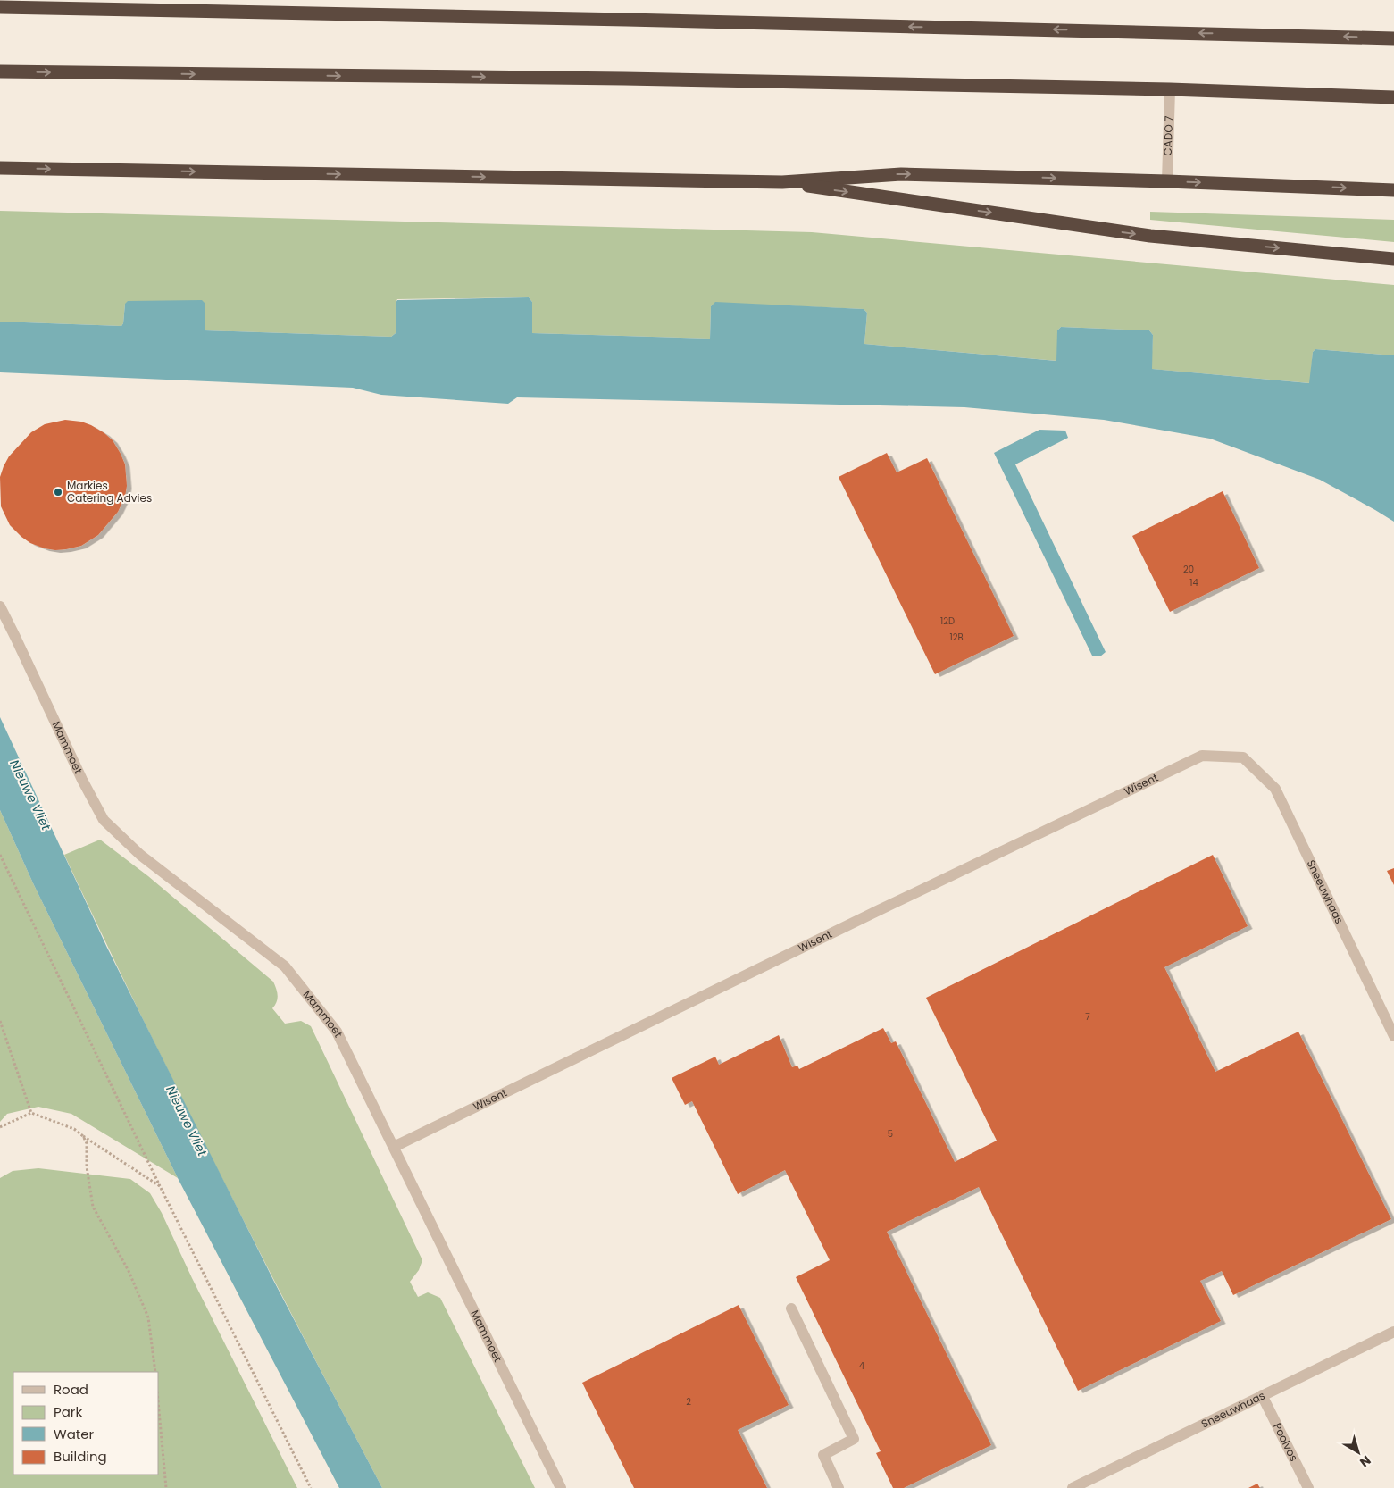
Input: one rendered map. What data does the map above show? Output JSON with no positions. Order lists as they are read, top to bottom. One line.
{"streets":{"street":["CADO 7","Mammoet","Wisent","Sneeuwhaas","Poolvos"]},"crossings":[["Mammoet","Wisent"],["Wisent","Sneeuwhaas"],["Sneeuwhaas","Poolvos"]],"water":["Nieuwe Vliet"],"places":["Markies Catering Advies"],"house_numbers":["20","14","12D","12B","7","5","4","2"],"legend":["Road","Park","Water","Building"],"north":"bottom right"}
